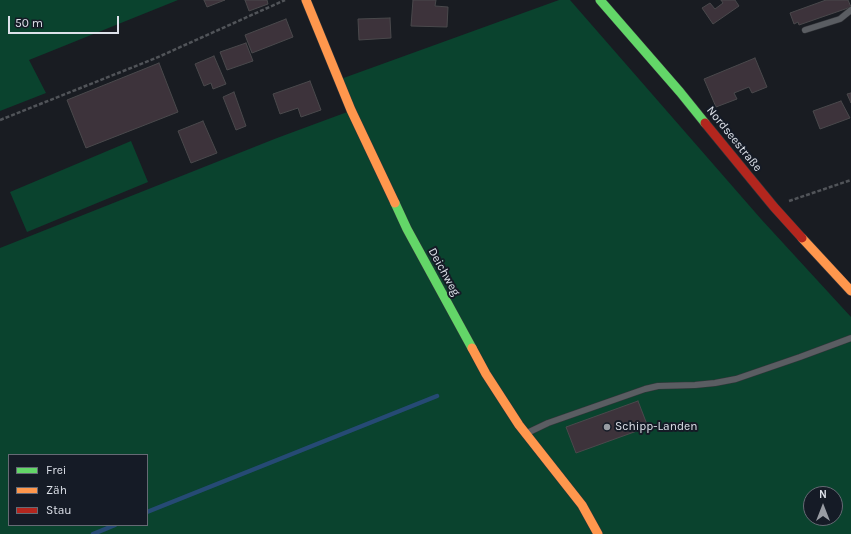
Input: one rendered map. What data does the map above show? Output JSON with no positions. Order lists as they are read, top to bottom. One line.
{"streets":{"street":["Nordseestraße","Deichweg"]},"places":["Schipp-Landen"],"legend":["Frei","Zäh","Stau"],"scale_bar":"50 m","north":"top"}
